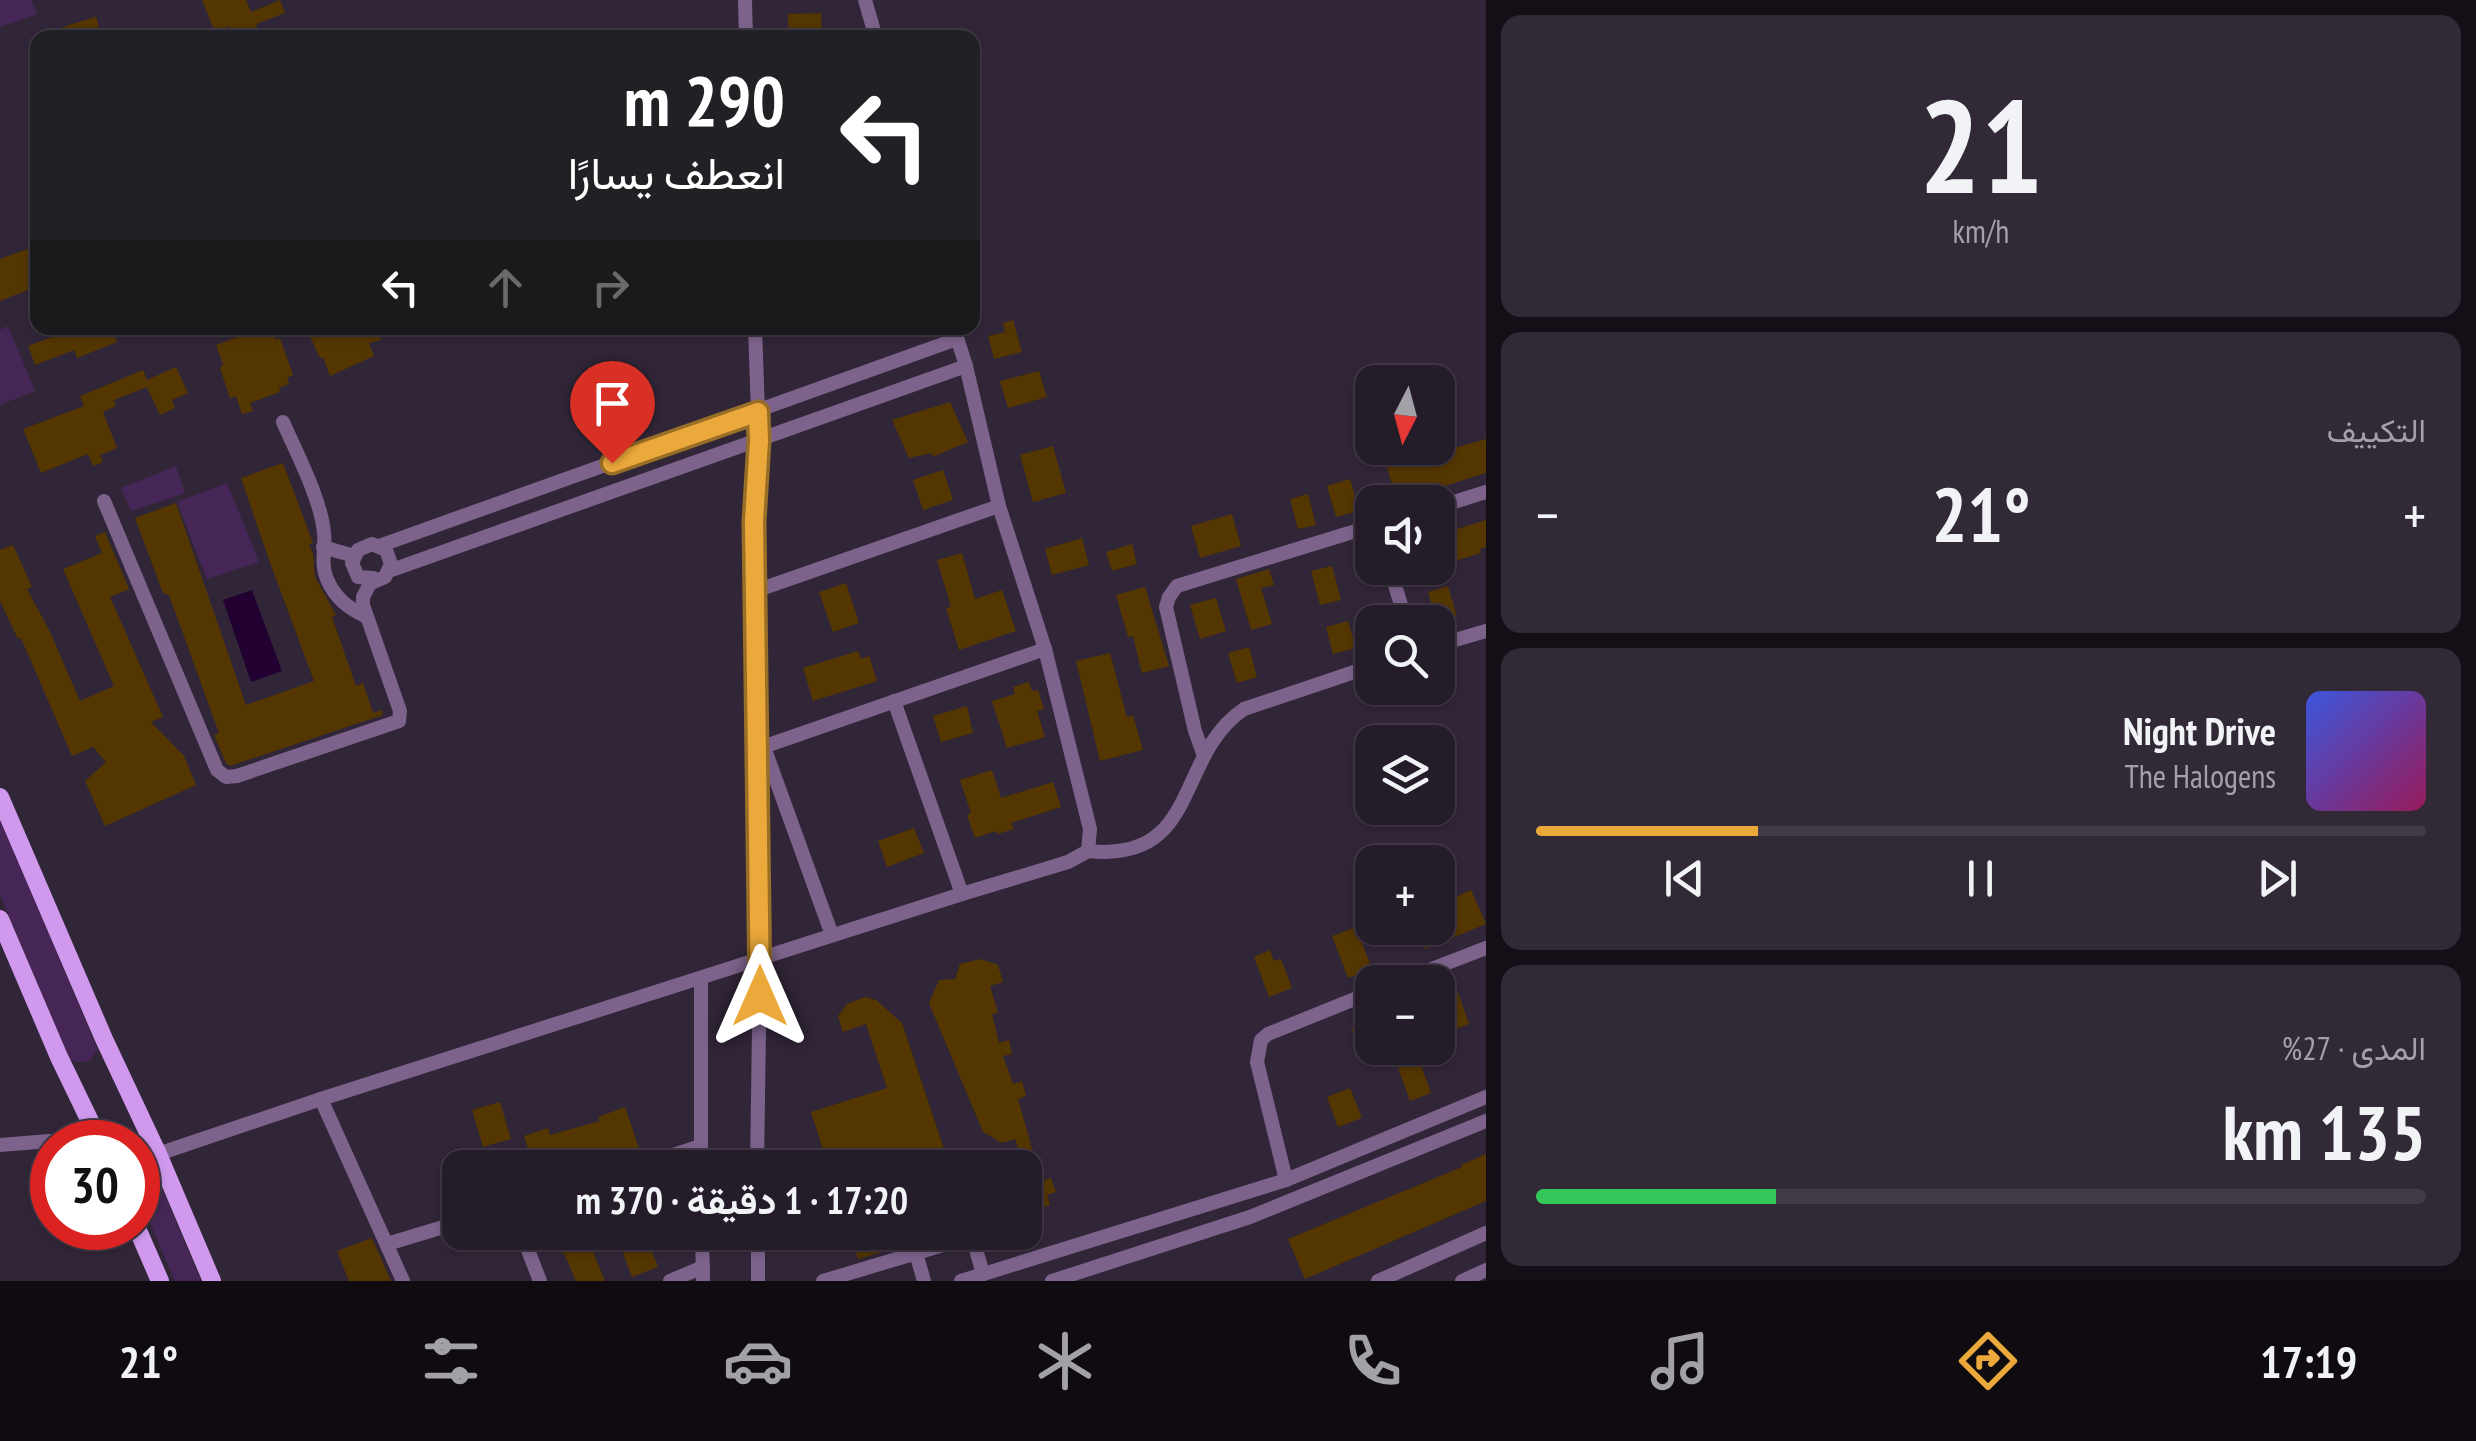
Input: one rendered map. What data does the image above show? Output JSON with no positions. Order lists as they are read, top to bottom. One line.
{"north":"bottom","page":{"tile":[["21","km/h"],"التكييف",["المدى · 27%","135 km"]],"turn":["290 m","انعطف يسارًا"],"map_buttons":["+","−"],"heat":["−","21°","+"],"song":["Night Drive","The Halogens"],"limit":"30","trip":"17:20 · 1 دقيقة · 370 m","tabs":["17:19","21°"]}}
